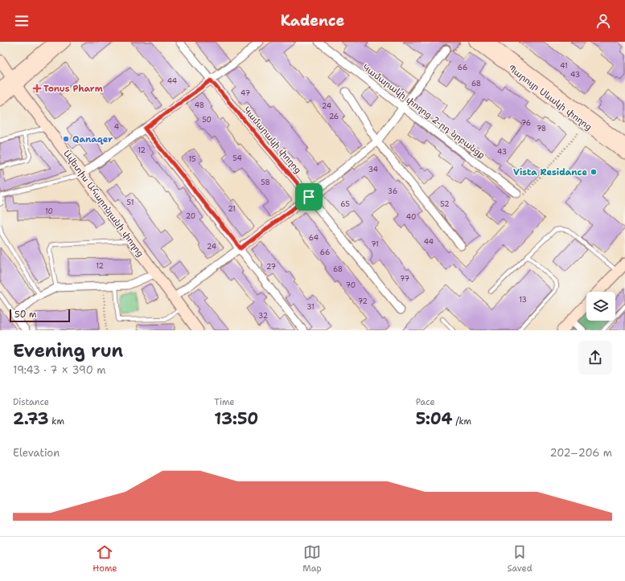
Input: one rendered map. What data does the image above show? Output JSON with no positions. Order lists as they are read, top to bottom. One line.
{"streets":{"street":["Պարույր Սևակի փողոց","Կամարակի փողոց 2-րդ նրբանցք","Կամարակի փողոց","Ավետիս Ահարոնյանի փողոց"]},"places":{"health":["Tonus Pharm"],"other":["Qanaqer","Vista Residance"]},"house_numbers":["41","66","43","44","68","47","48","24","26","50","76","4","78","12","43","54","15","34","58","36","51","65","52","21","10","20","40","64","44","71","24","66","12","27","68","77","70","13","72","31","32"],"scale_bar":"50 m","page":{"header":"Kadence","scale":"50 m","heading":["Evening run","19:43 · 7 × 390 m"],"stats":[["Distance","2.73 km"],["Time","13:50"],["Pace","5:04 /km"]],"chart":["Elevation","202–206 m"],"tabs":["Home","Map","Saved"]}}
